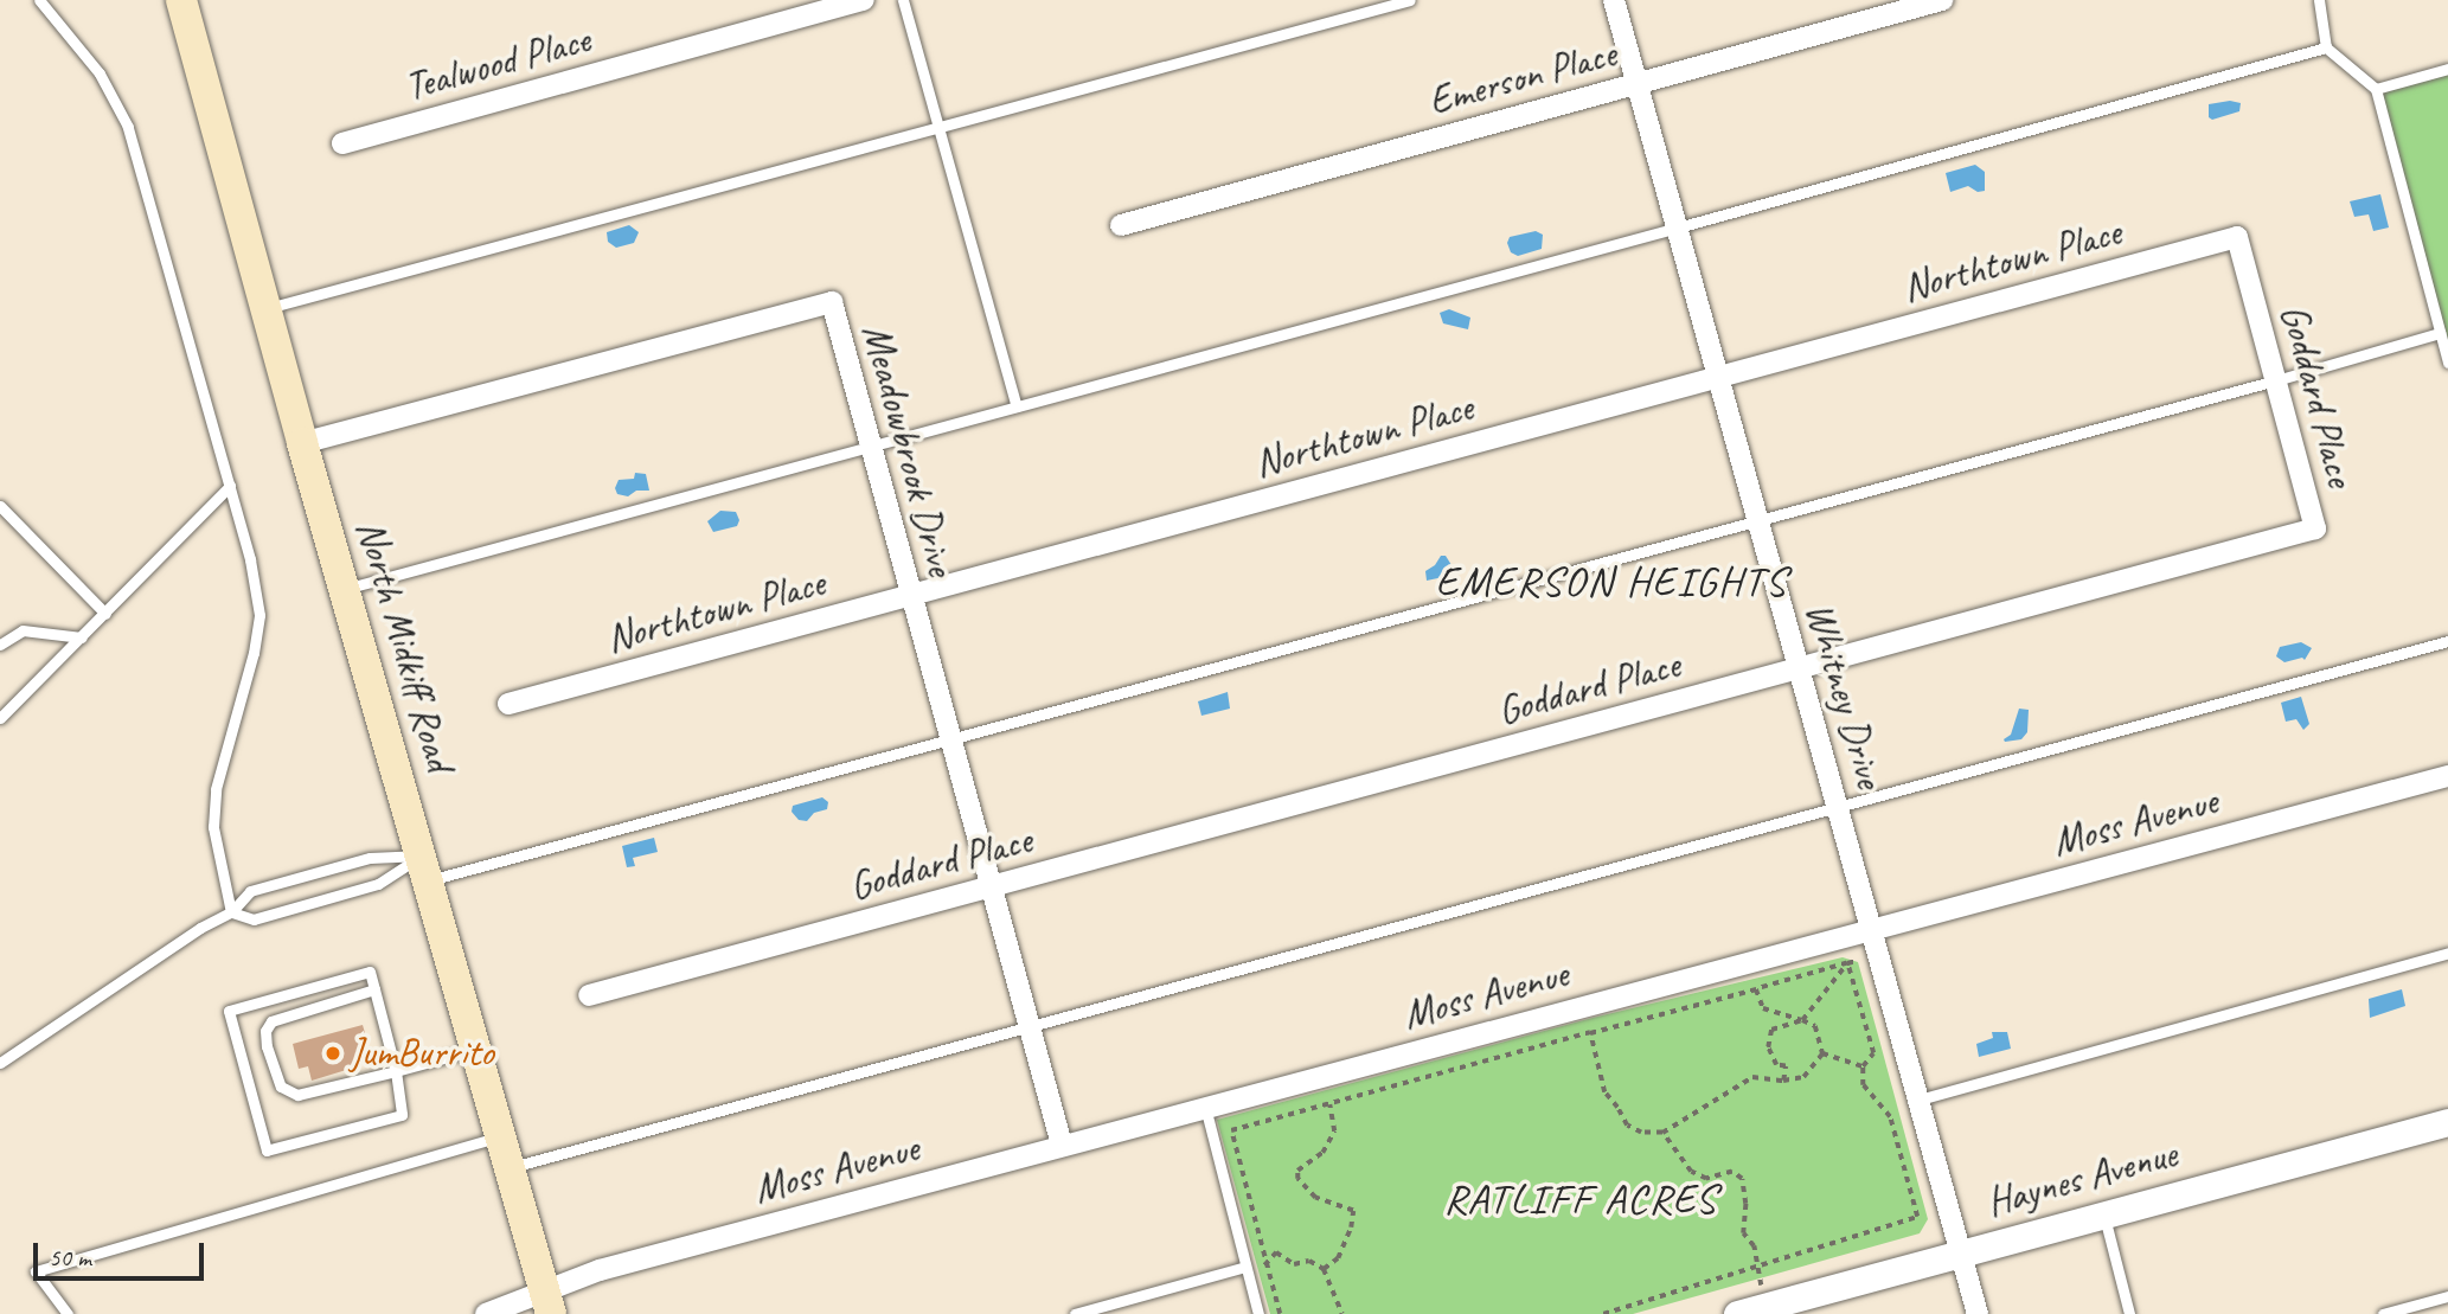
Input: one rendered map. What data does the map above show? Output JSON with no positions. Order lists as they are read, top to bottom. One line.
{"streets":{"main road":["North Midkiff Road"],"street":["Tealwood Place","Emerson Place","Northtown Place","Goddard Place","Meadowbrook Drive","Whitney Drive","Moss Avenue","Haynes Avenue"]},"crossings":[["Emerson Place","Whitney Drive"],["Northtown Place","Goddard Place"],["Northtown Place","Meadowbrook Drive"],["Northtown Place","Whitney Drive"],["Goddard Place","Meadowbrook Drive"],["Goddard Place","Whitney Drive"],["Meadowbrook Drive","North Midkiff Road"],["Meadowbrook Drive","Moss Avenue"],["North Midkiff Road","Moss Avenue"],["Whitney Drive","Moss Avenue"],["Whitney Drive","Haynes Avenue"]],"districts":["EMERSON HEIGHTS","RATLIFF ACRES"],"places":["JumBurrito"],"scale_bar":"50 m"}
